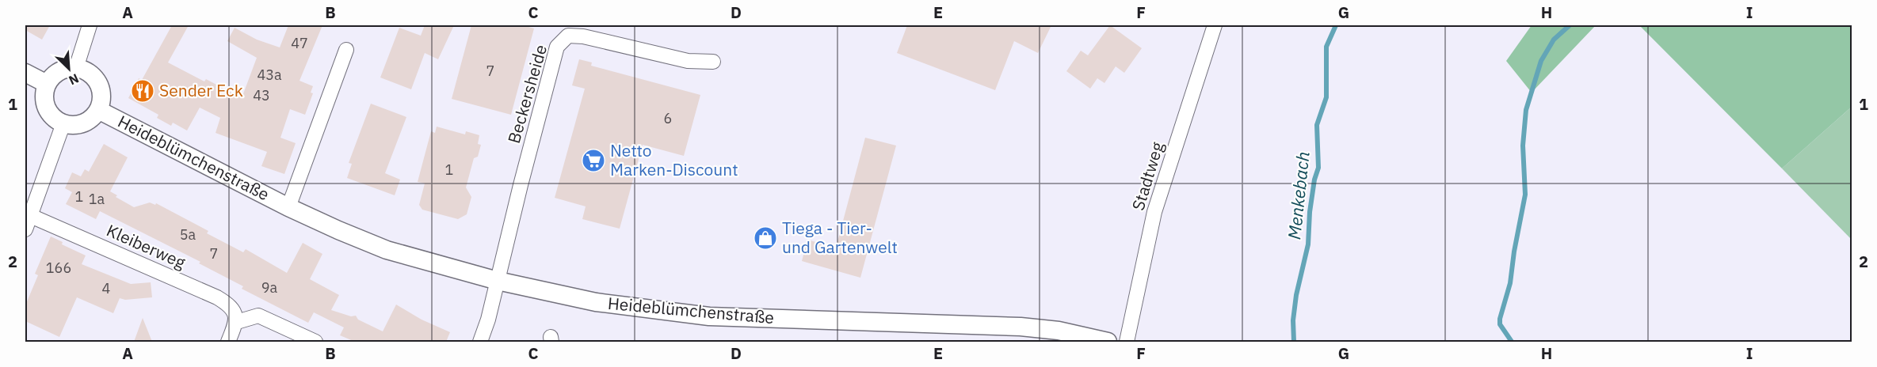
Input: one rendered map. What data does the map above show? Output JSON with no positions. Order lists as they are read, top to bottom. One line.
{"streets":{"street":["Beckersheide","Heideblümchenstraße","Stadtweg","Kleiberweg"]},"crossings":[["Beckersheide","Heideblümchenstraße"]],"water":["Menkebach"],"places":{"restaurant":["Sender Eck"],"supermarket":["Netto Marken-Discount"],"shop":["Tiega - Tier- und Gartenwelt"]},"house_numbers":["47","7","43a","43","6","1","1","1a","5a","7","166","9a","4"],"north":"bottom right","grid":{"columns":["A","B","C","D","E","F","G","H","I"],"rows":["1","2"]}}
